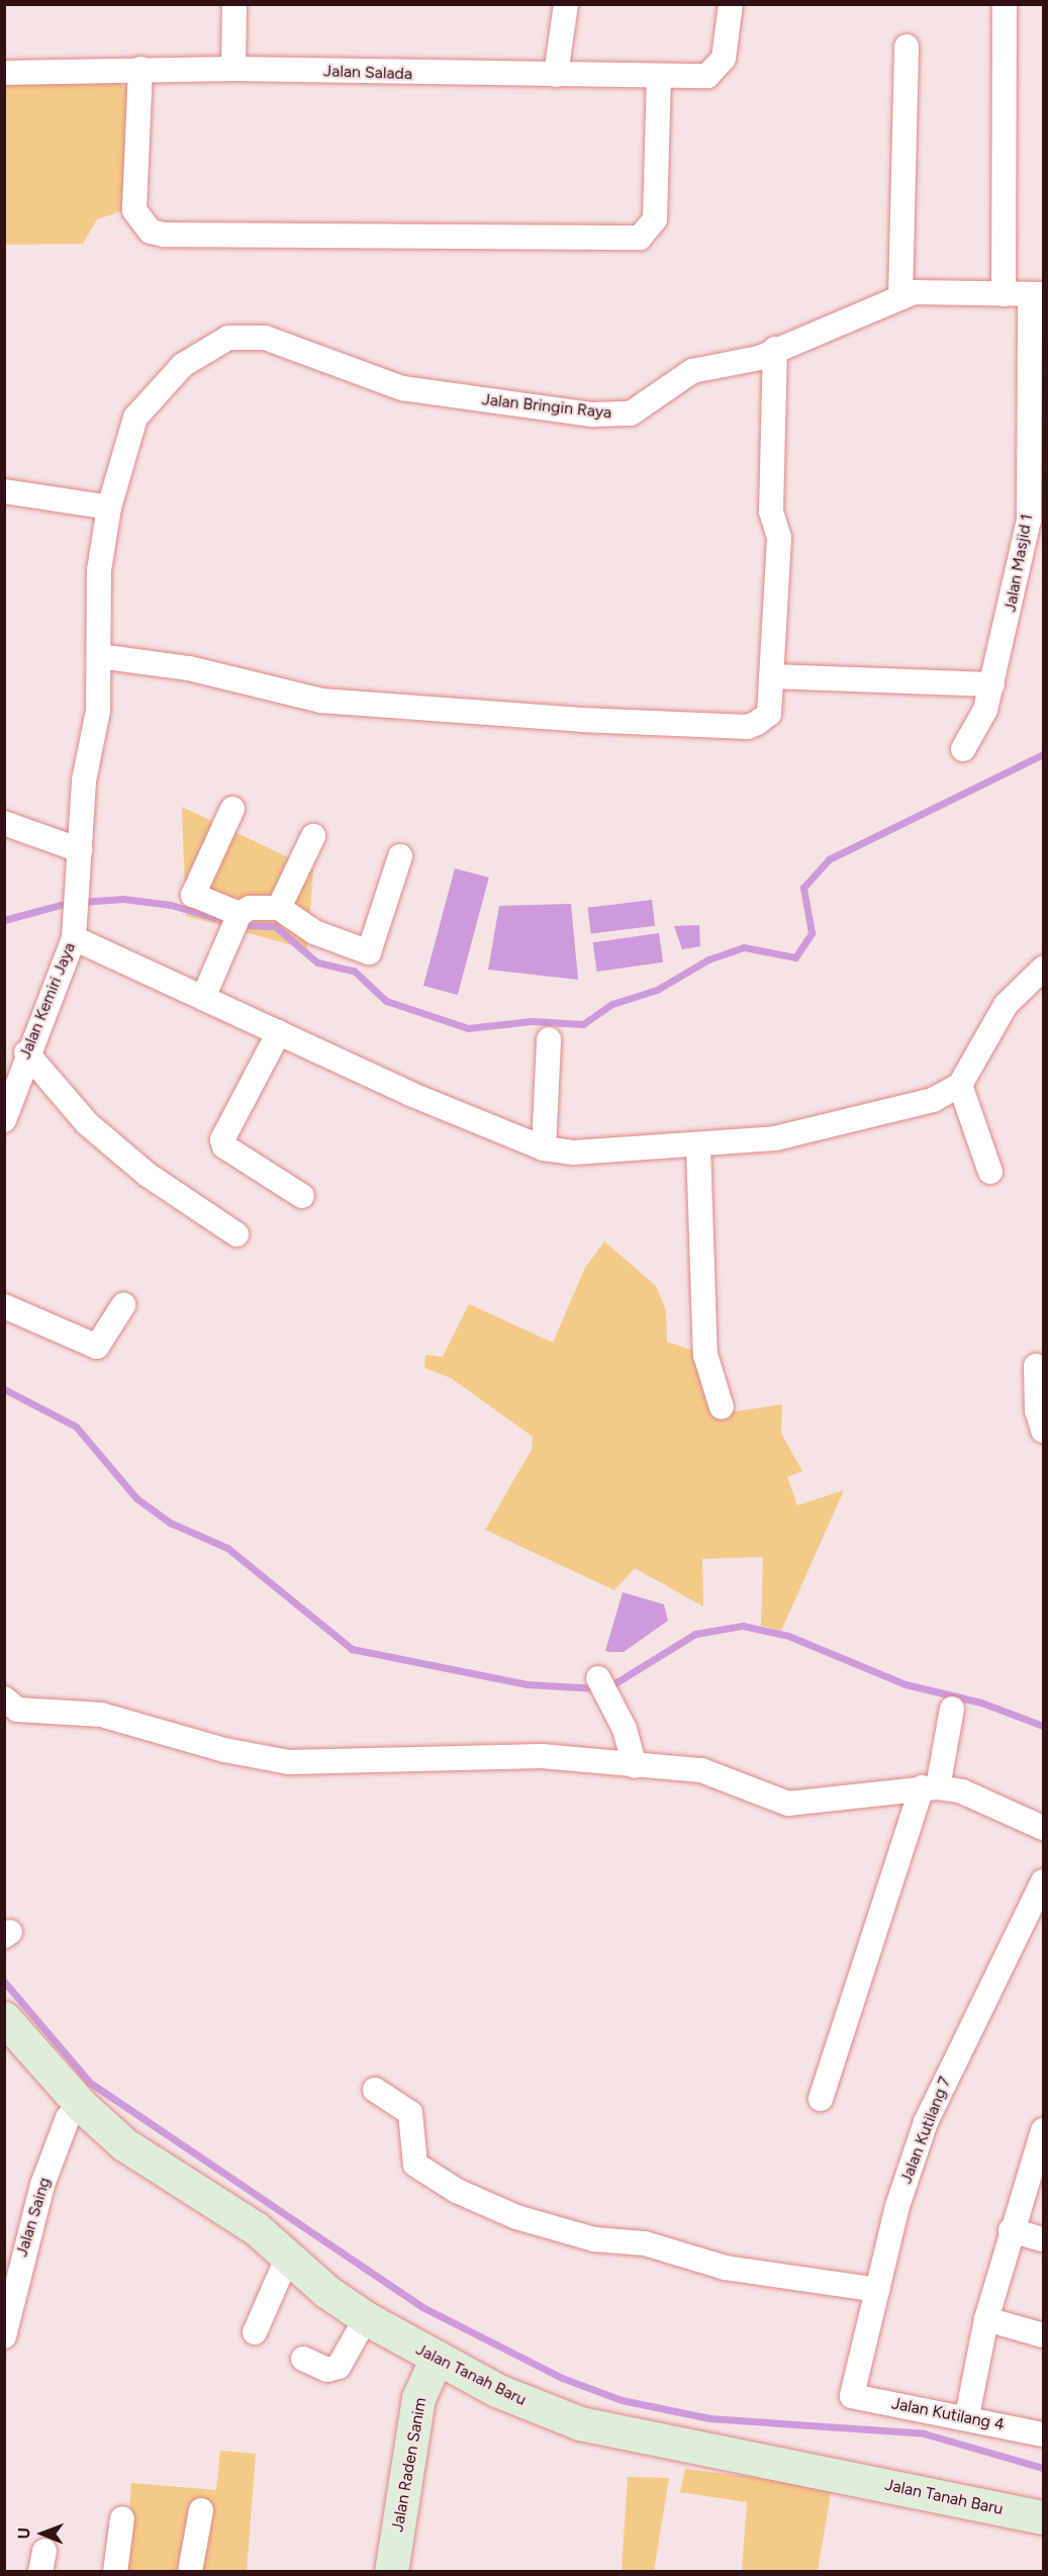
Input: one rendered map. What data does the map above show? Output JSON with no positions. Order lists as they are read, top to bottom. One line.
{"streets":{"main road":["Jalan Tanah Baru","Jalan Raden Sanim"],"street":["Jalan Salada","Jalan Bringin Raya","Jalan Masjid 1","Jalan Kemiri Jaya","Jalan Kutilang 7","Jalan Saing","Jalan Kutilang 4"]},"crossings":[["Jalan Bringin Raya","Jalan Masjid 1"],["Jalan Bringin Raya","Jalan Kemiri Jaya"],["Jalan Kutilang 7","Jalan Kutilang 4"],["Jalan Saing","Jalan Tanah Baru"],["Jalan Tanah Baru","Jalan Raden Sanim"]],"north":"left"}
